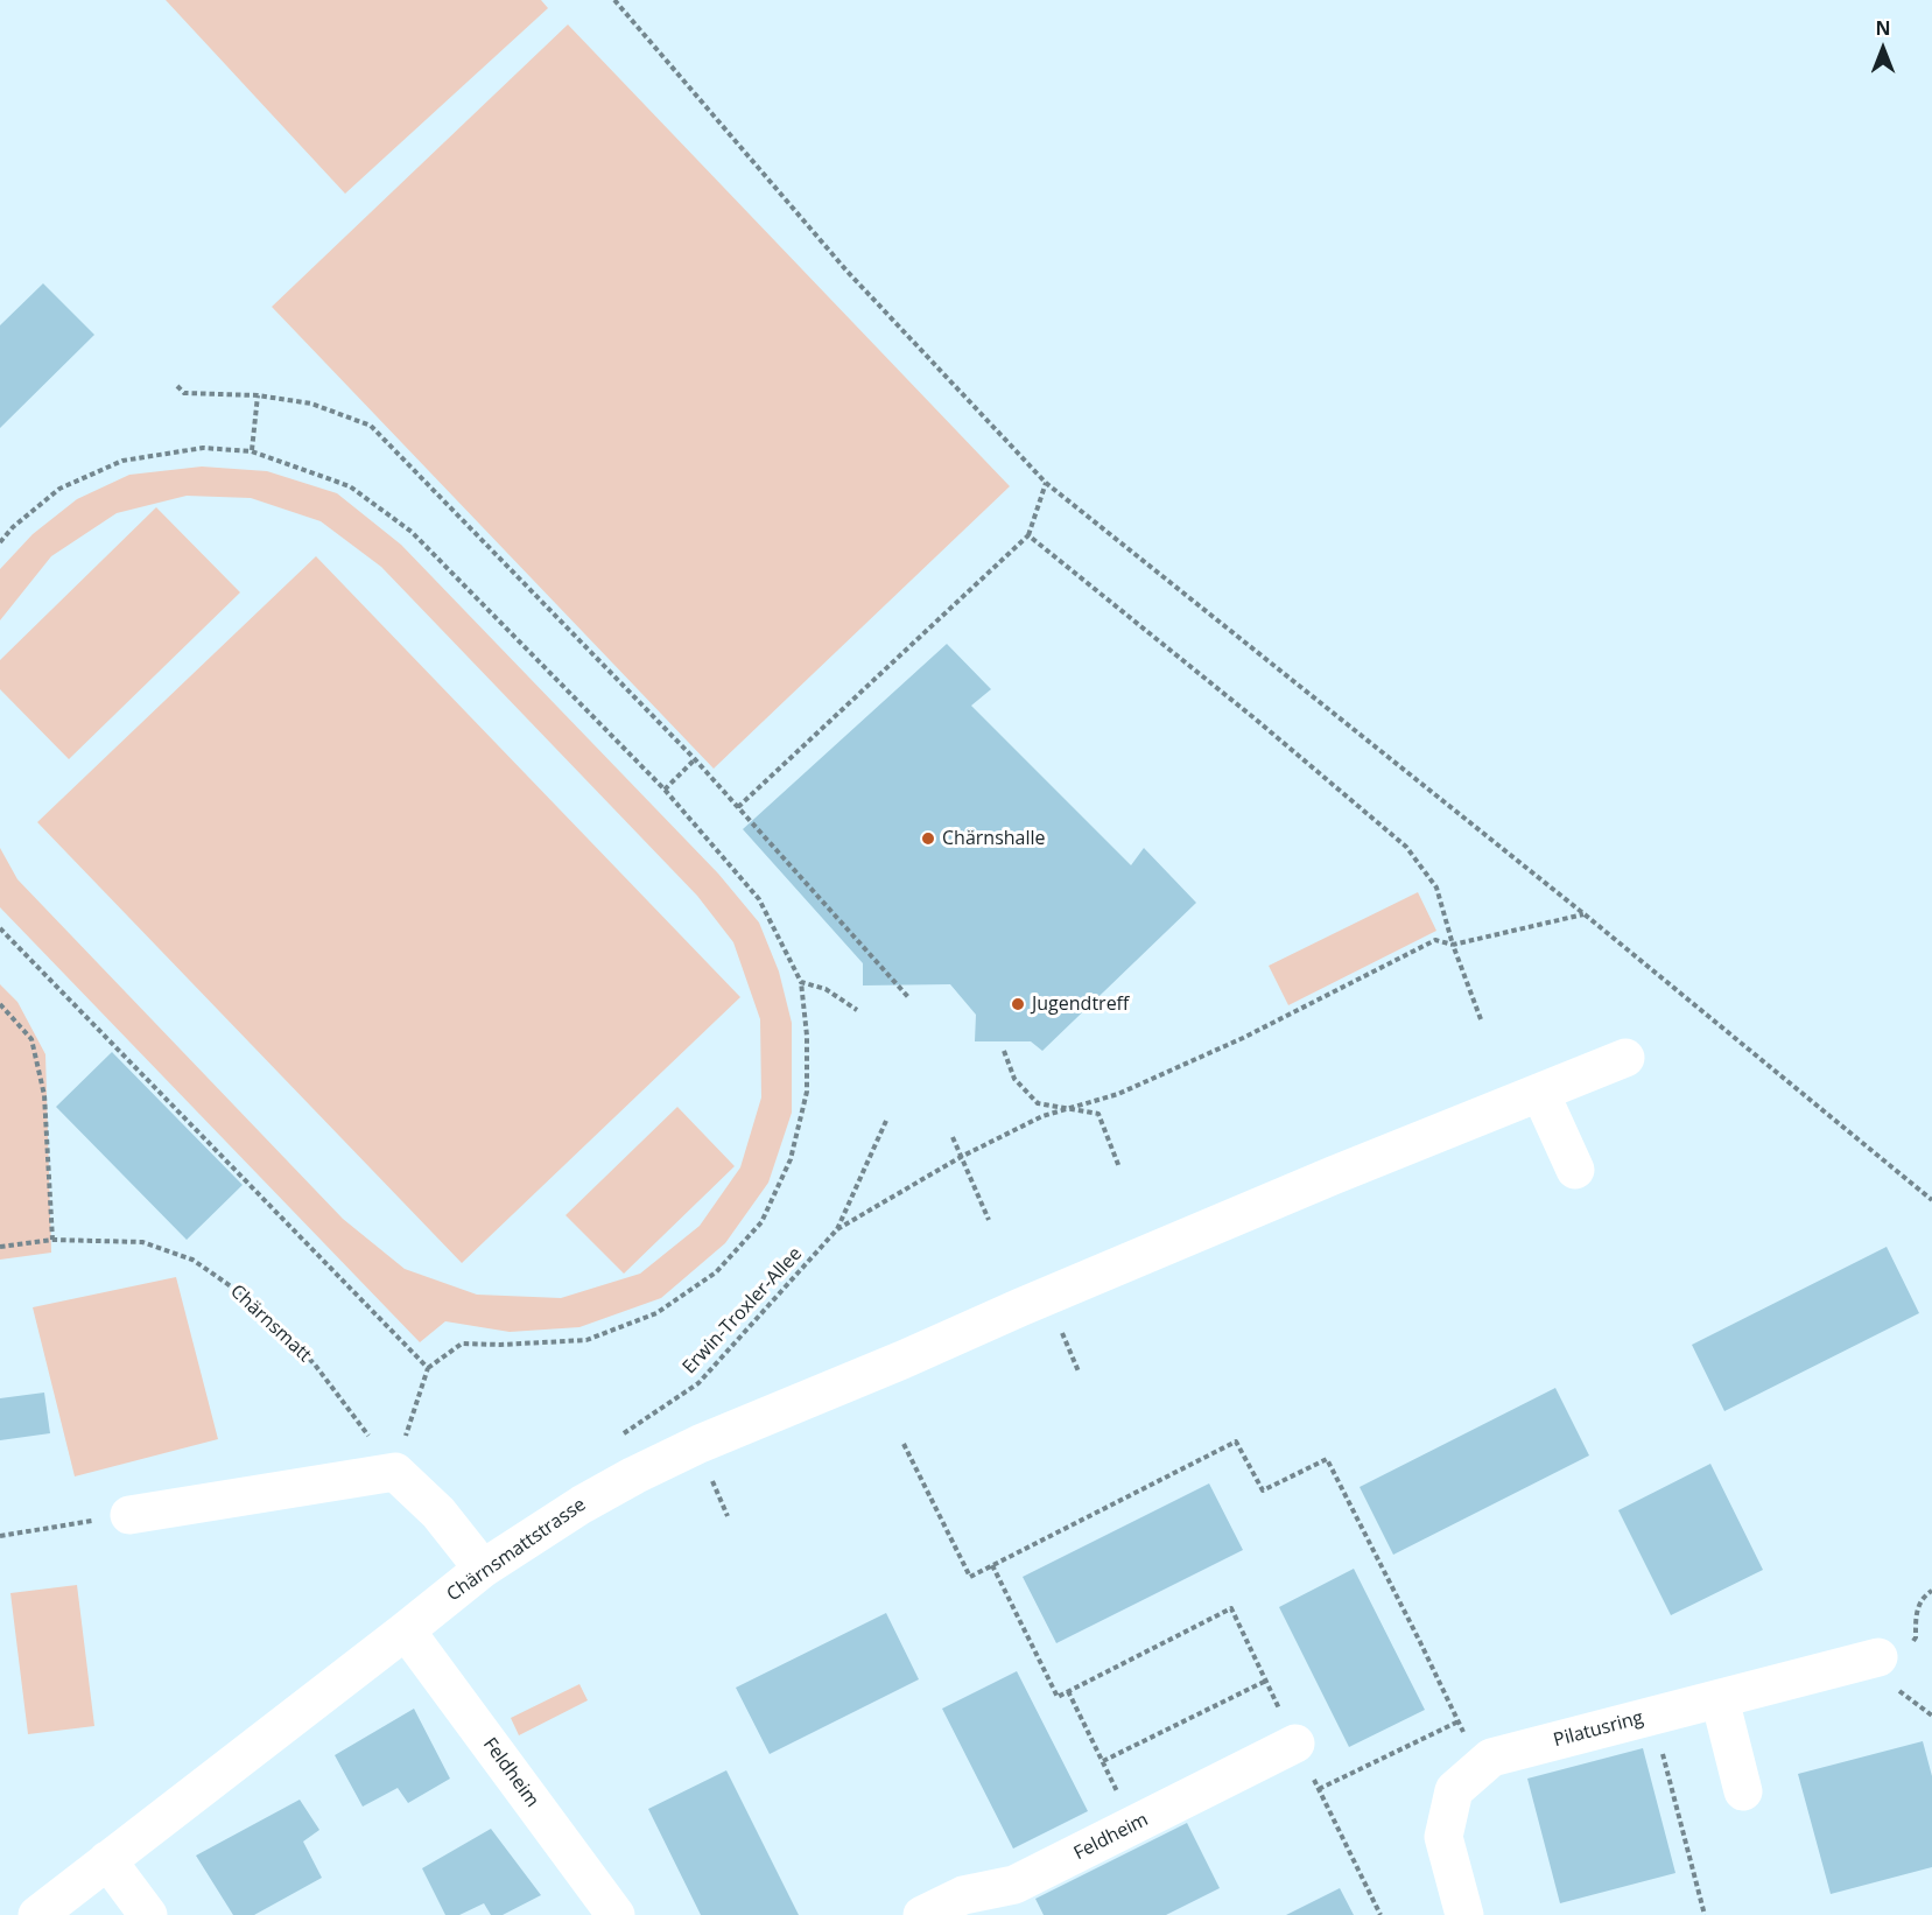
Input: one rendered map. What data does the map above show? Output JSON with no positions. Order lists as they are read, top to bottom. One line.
{"streets":{"street":["Chärnsmattstrasse","Pilatusring","Feldheim"],"path":["Erwin-Troxler-Allee","Chärnsmatt"]},"crossings":[["Chärnsmattstrasse","Feldheim"]],"places":["Chärnshalle","Jugendtreff"],"north":"top"}
